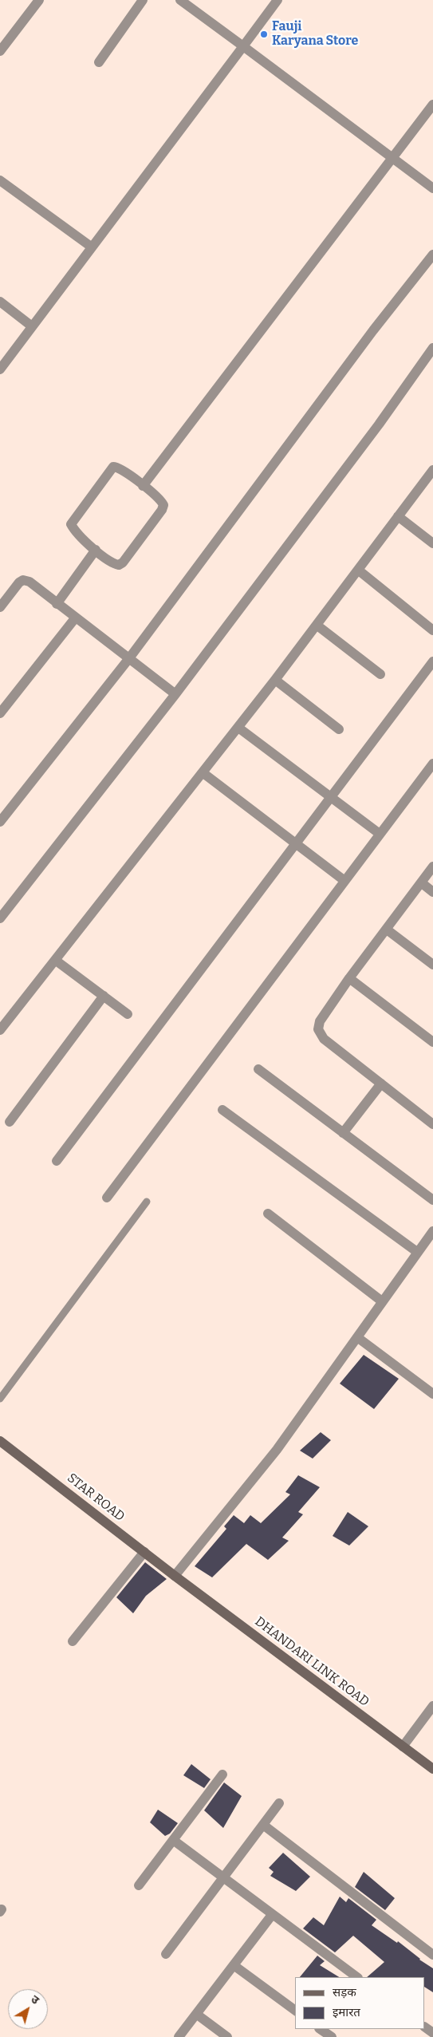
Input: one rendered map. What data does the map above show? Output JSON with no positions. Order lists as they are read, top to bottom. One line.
{"streets":{"street":["STAR ROAD","DHANDARI LINK ROAD"]},"crossings":[["STAR ROAD","DHANDARI LINK ROAD"]],"places":["Fauji Karyana Store"],"legend":["सड़क","इमारत"],"north":"top right"}
